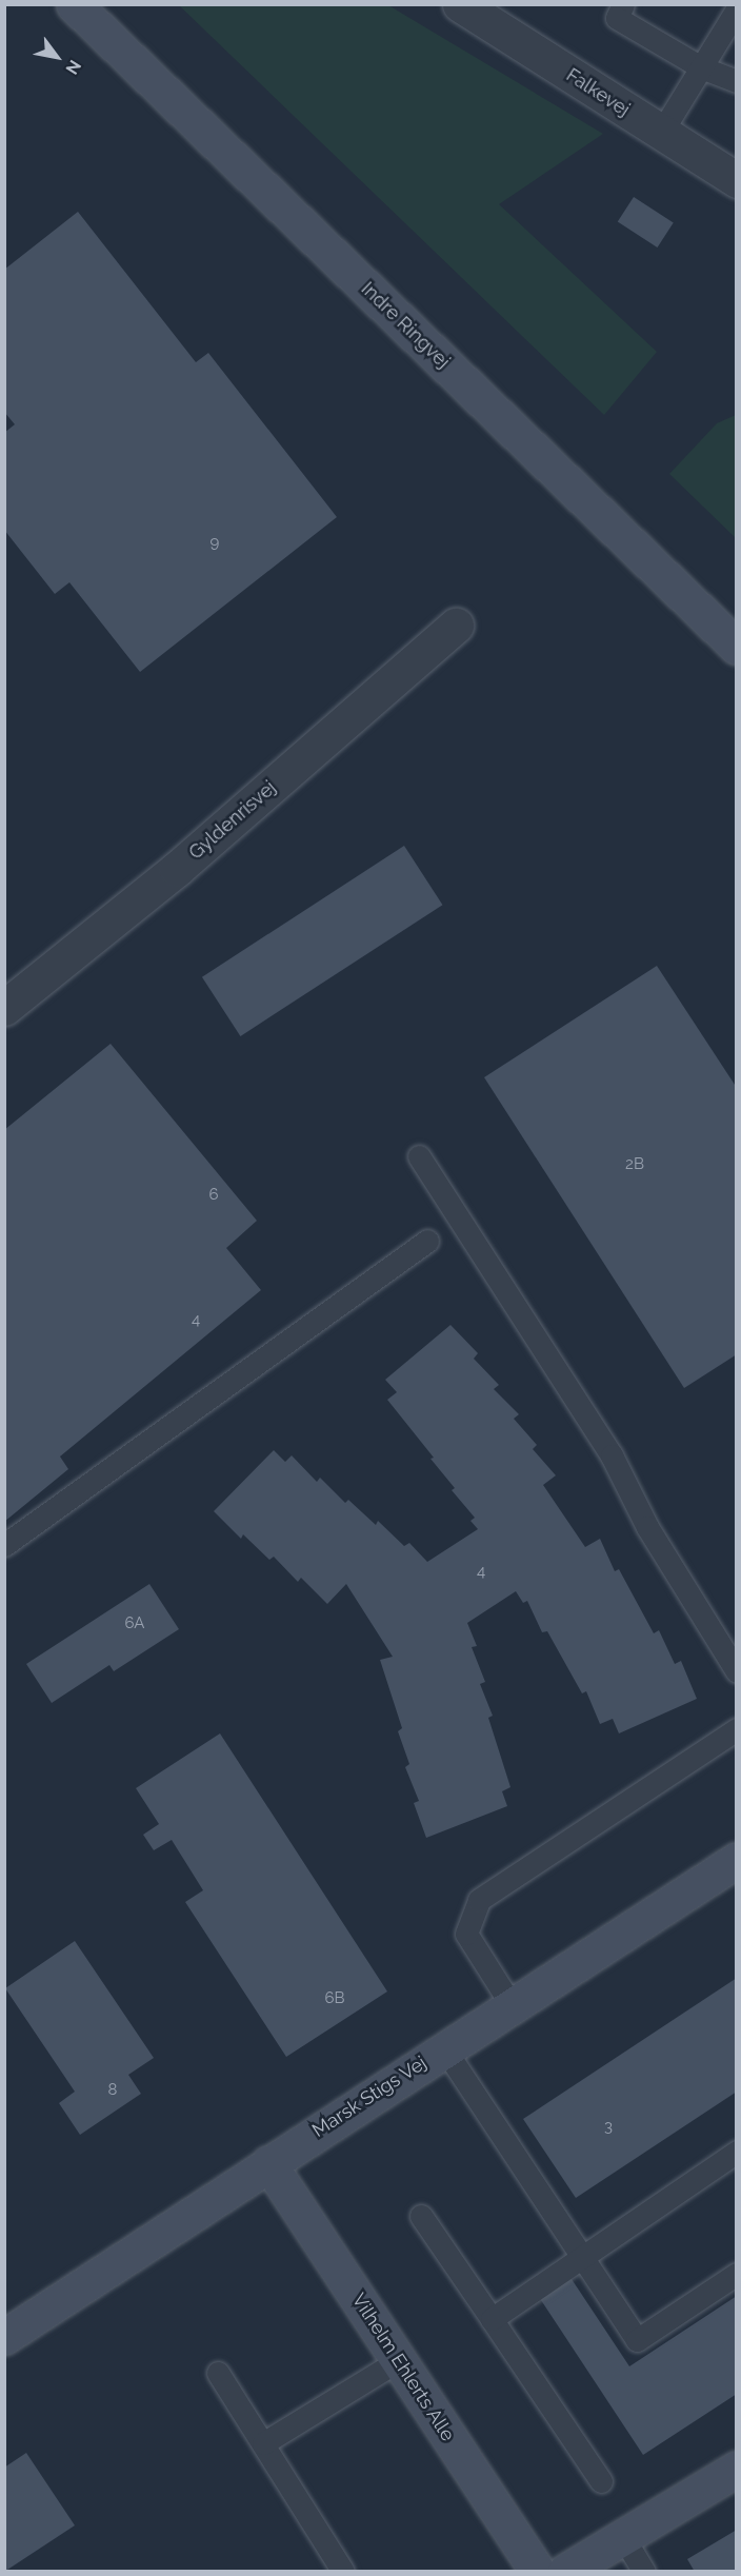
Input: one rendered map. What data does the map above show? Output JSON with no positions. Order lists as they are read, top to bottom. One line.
{"streets":{"street":["Falkevej","Indre Ringvej","Gyldenrisvej","Marsk Stigs Vej","Vilhelm Ehlerts Alle"]},"crossings":[["Marsk Stigs Vej","Vilhelm Ehlerts Alle"]],"house_numbers":["9","2B","6","4","4","6A","6B","8","3"],"north":"bottom right"}
